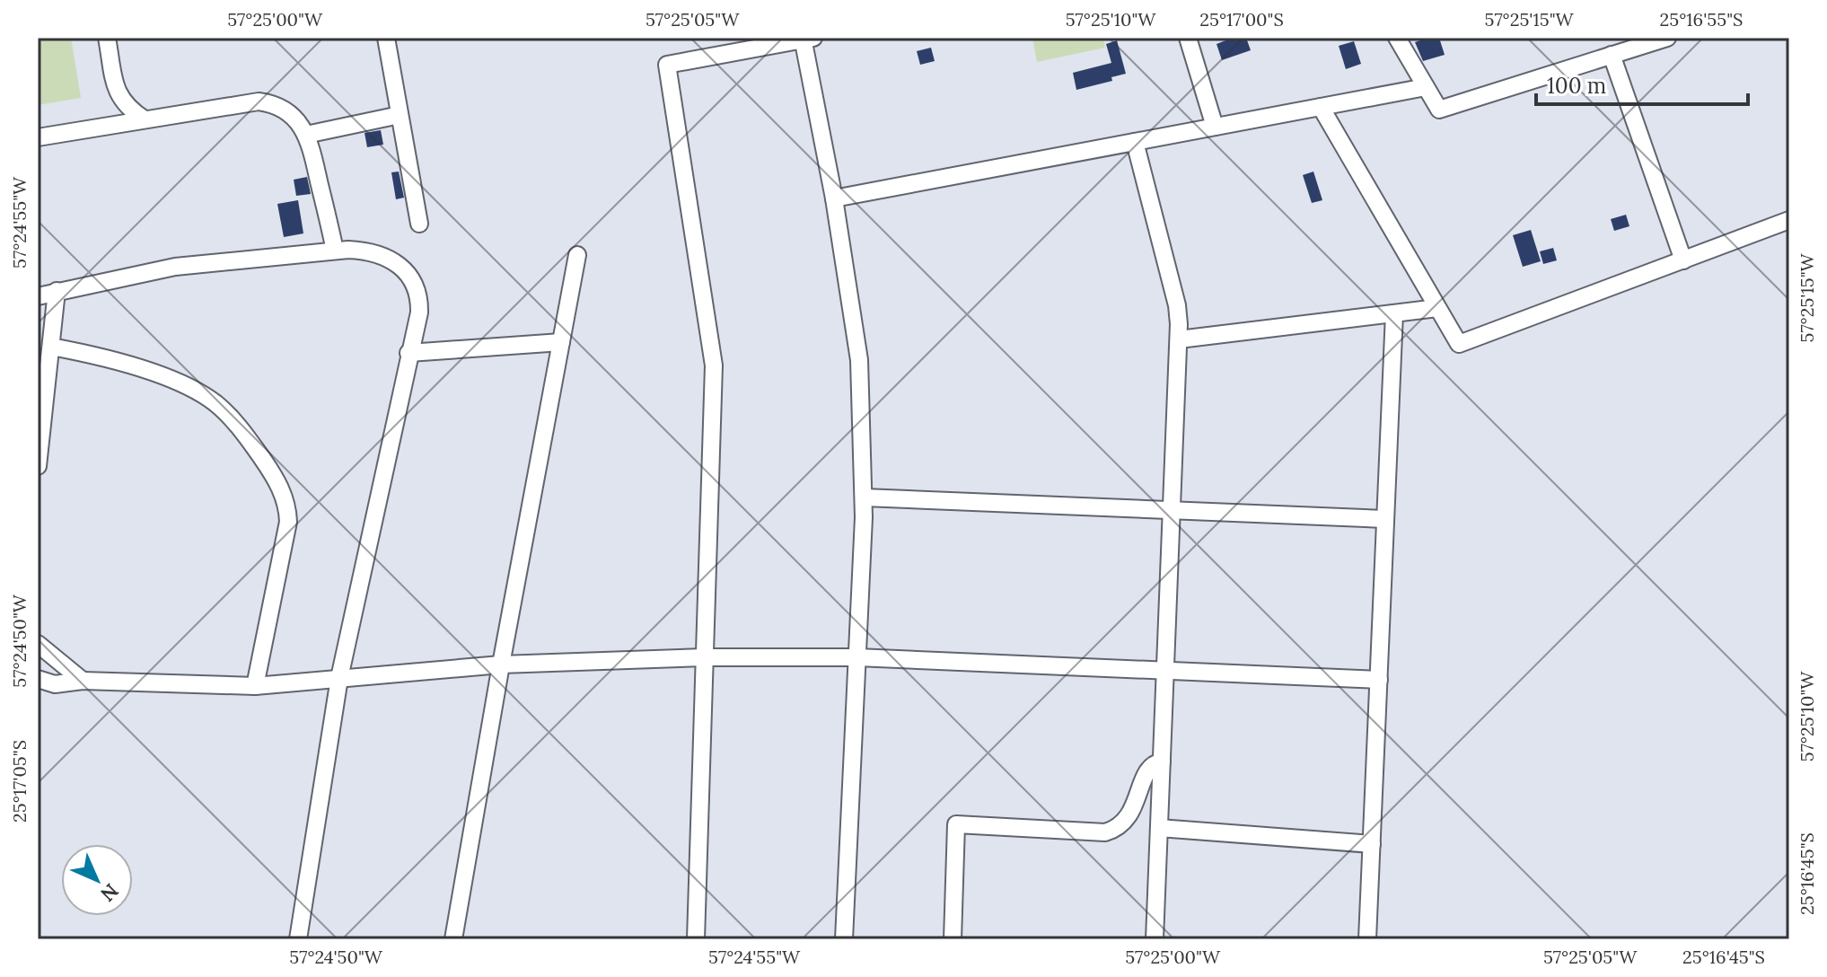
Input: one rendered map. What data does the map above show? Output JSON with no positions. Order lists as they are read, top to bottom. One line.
{"scale_bar":"100 m","north":"bottom right","coordinates":["57°25'00\"W","57°25'05\"W","57°25'10\"W","25°17'00\"S","57°25'15\"W","25°16'55\"S","57°24'55\"W","57°24'50\"W","25°17'05\"S","25°16'45\"S"]}
